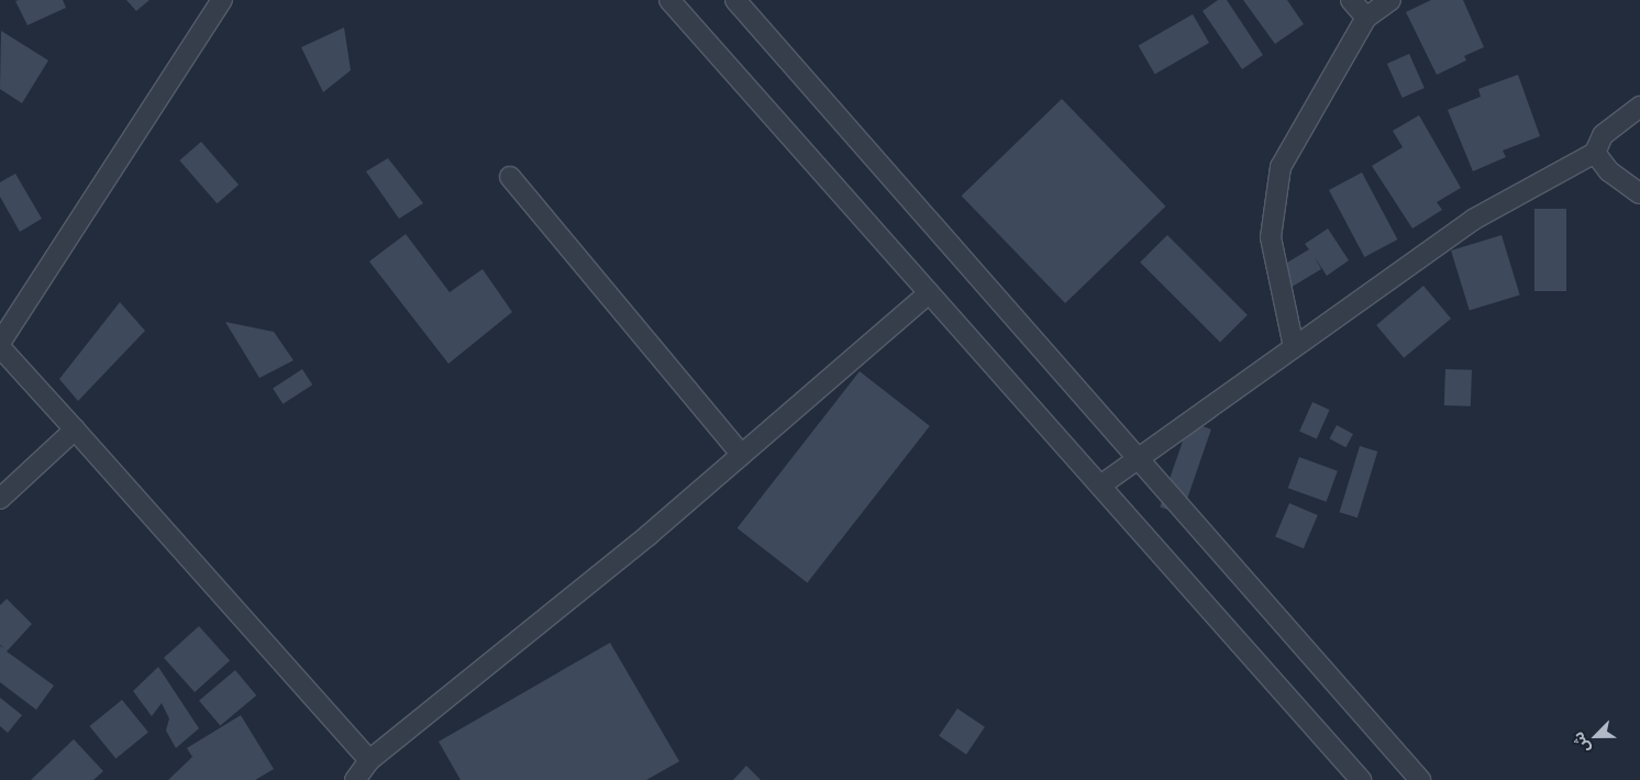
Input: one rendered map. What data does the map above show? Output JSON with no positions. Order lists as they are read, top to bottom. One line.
{"north":"bottom left"}
